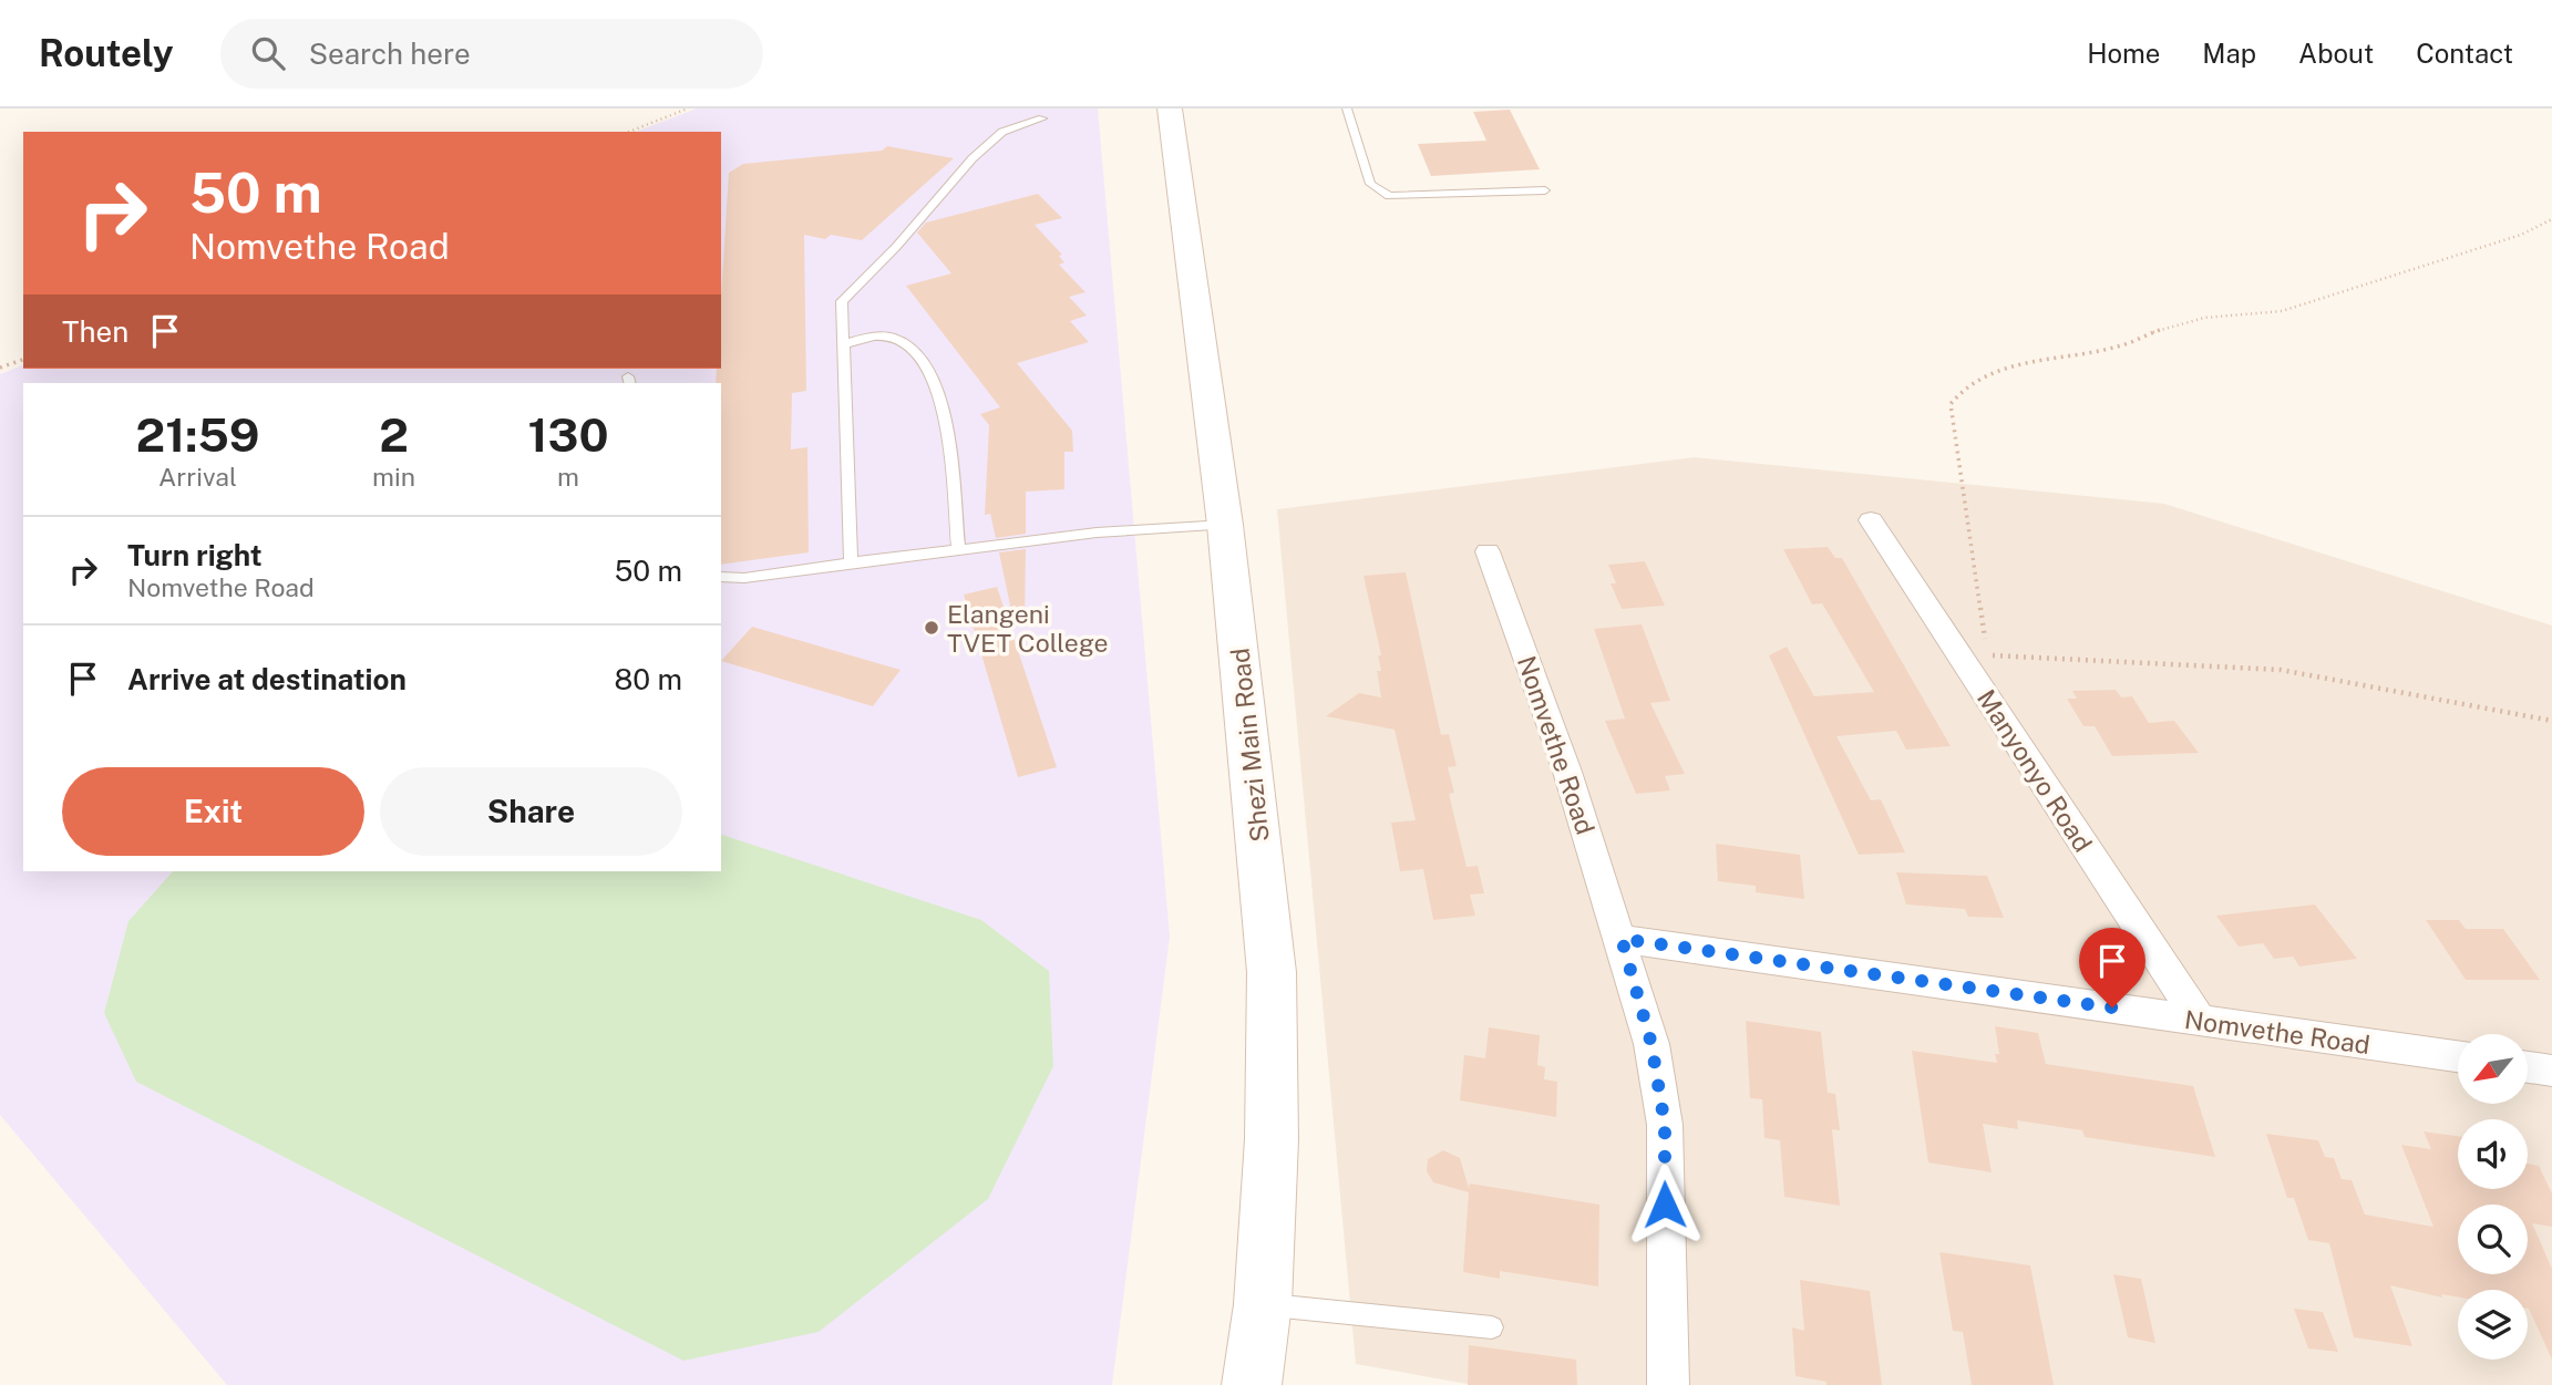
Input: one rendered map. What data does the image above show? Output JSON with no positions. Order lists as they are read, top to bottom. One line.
{"streets":{"street":["Shezi Main Road","Nomvethe Road","Manyonyo Road"]},"crossings":[["Nomvethe Road","Manyonyo Road"]],"places":["Elangeni TVET College"],"north":"bottom left","page":{"header":"Routely","search":"Search here","nav":["Home","Map","About","Contact"],"turn":["50 m","Nomvethe Road"],"then":"Then","eta":["21:59","Arrival","2","min","130","m"],"list":[{"name":"Turn right","note":"Nomvethe Road","value":"50 m"},{"name":"Arrive at destination","value":"80 m"}],"buttons":["Exit","Share"]}}
